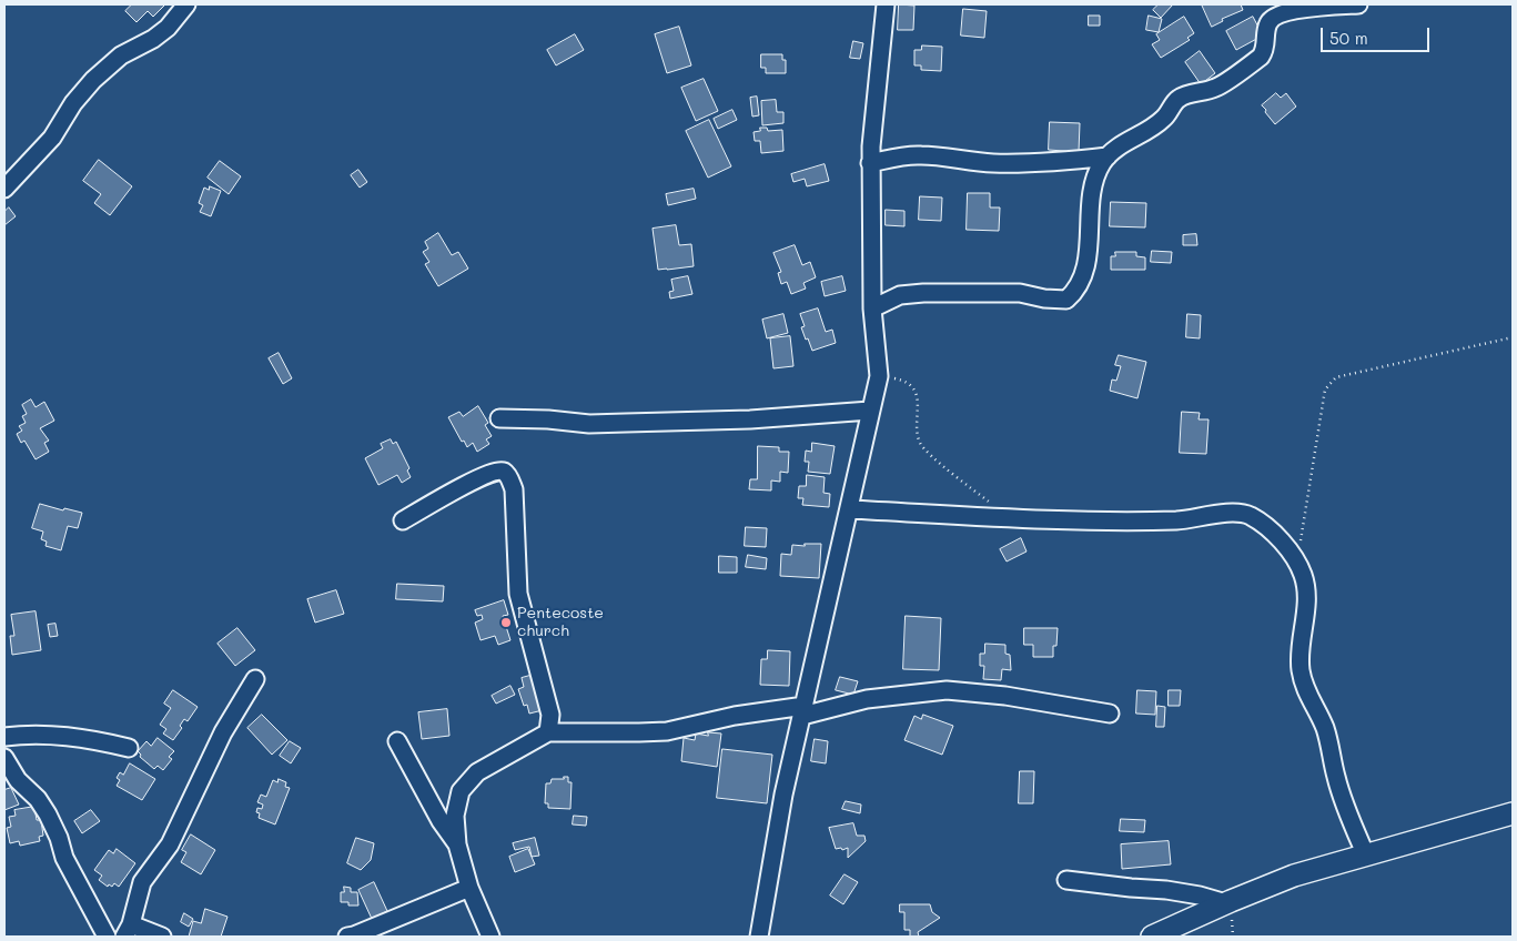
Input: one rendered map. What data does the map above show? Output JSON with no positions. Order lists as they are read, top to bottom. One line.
{"places":["Pentecoste church"],"scale_bar":"50 m"}
